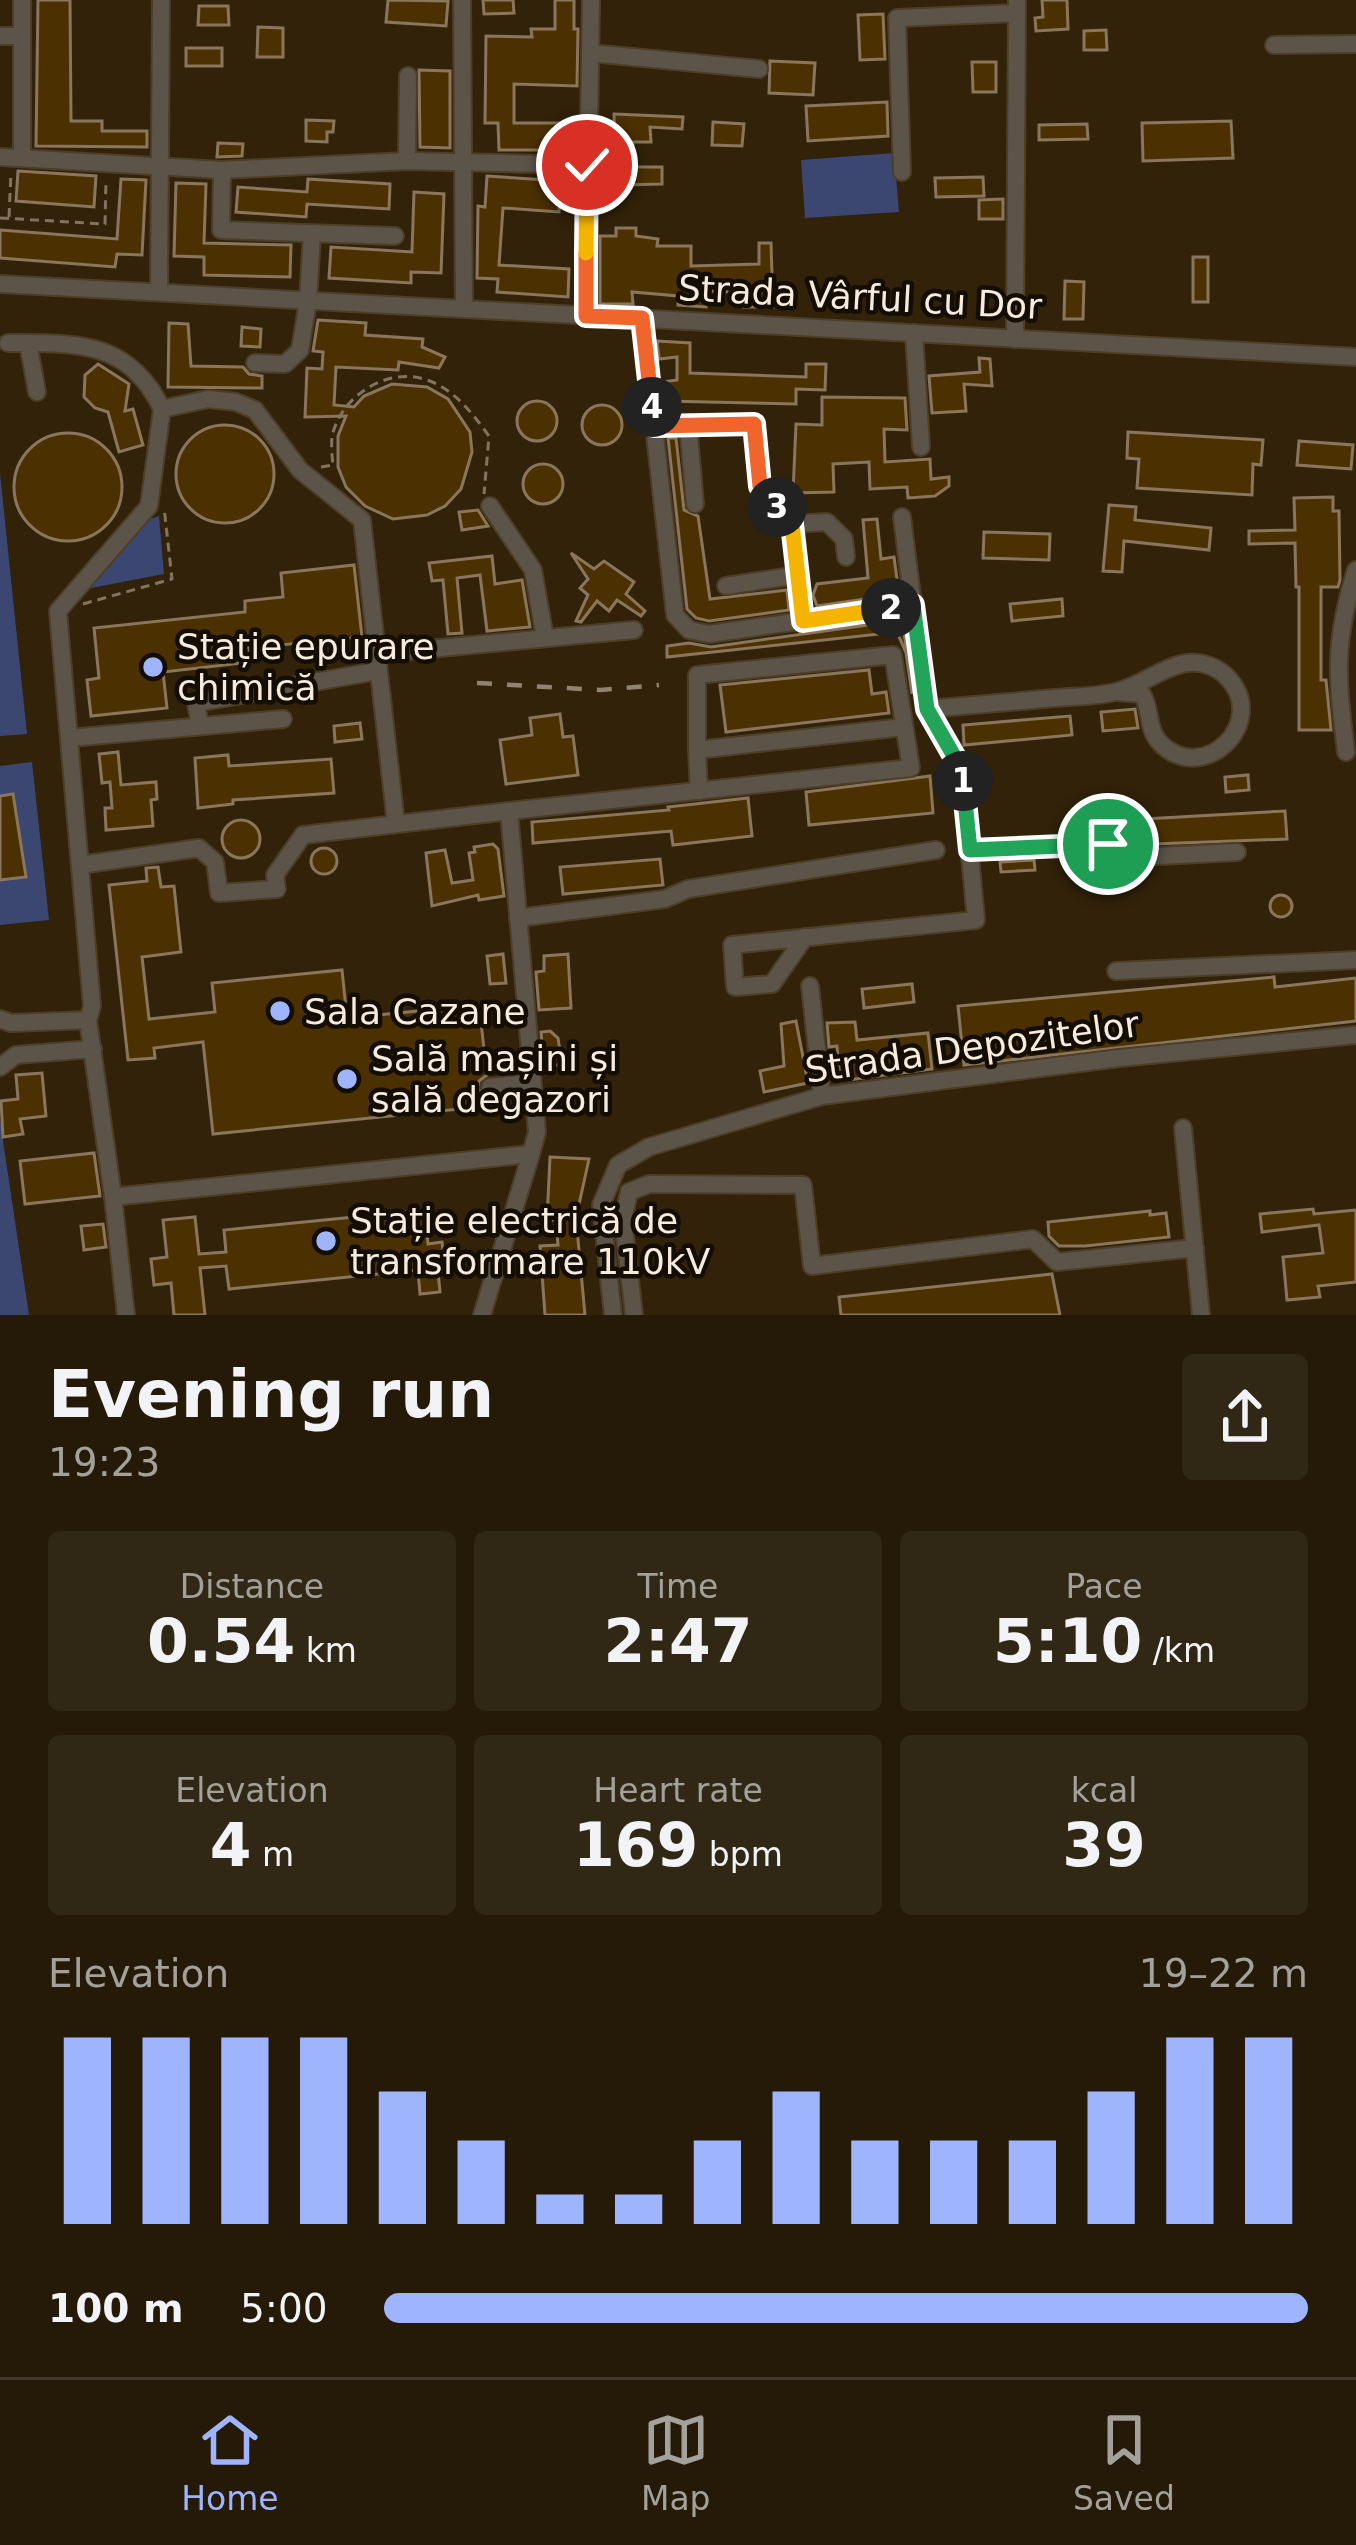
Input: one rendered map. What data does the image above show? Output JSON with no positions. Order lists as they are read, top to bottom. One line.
{"streets":{"street":["Strada Vârful cu Dor","Strada Depozitelor"]},"places":["Stație epurare chimică","Sala Cazane","Sală mașini și sală degazori","Stație electrică de transformare 110kV"],"page":{"pins":["4","3","2","1"],"heading":["Evening run","19:23"],"stats":[["Distance","0.54 km"],["Time","2:47"],["Pace","5:10 /km"],["Elevation","4 m"],["Heart rate","169 bpm"],["kcal","39"]],"chart":["Elevation","19–22 m"],"list":[{"name":"100 m","note":"5:00"}],"tabs":["Home","Map","Saved"]}}
